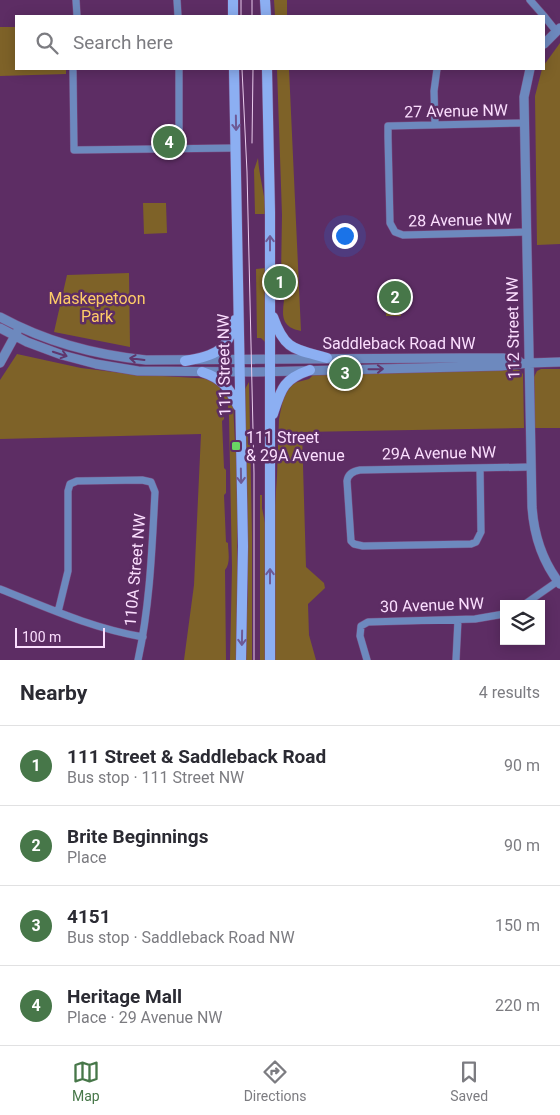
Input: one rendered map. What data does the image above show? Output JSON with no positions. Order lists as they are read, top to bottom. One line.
{"streets":{"main road":["111 Street NW"],"street":["27 Avenue NW","28 Avenue NW","112 Street NW","Saddleback Road NW","29A Avenue NW","110A Street NW","30 Avenue NW"]},"crossings":[["27 Avenue NW","28 Avenue NW"],["27 Avenue NW","112 Street NW"],["28 Avenue NW","112 Street NW"],["112 Street NW","Saddleback Road NW"],["112 Street NW","29A Avenue NW"]],"parks":["Maskepetoon Park"],"places":{"transit":["111 Street & 29A Avenue"]},"scale_bar":"100 m","page":{"search":"Search here","pins":["4","1","2","3"],"scale":"100 m","heading":["Nearby","4 results"],"list":[{"mark":"1","name":"111 Street & Saddleback Road","note":"Bus stop · 111 Street NW","value":"90 m"},{"mark":"2","name":"Brite Beginnings","note":"Place","value":"90 m"},{"mark":"3","name":"4151","note":"Bus stop · Saddleback Road NW","value":"150 m"},{"mark":"4","name":"Heritage Mall","note":"Place · 29 Avenue NW","value":"220 m"}],"nav":["Map","Directions","Saved"]}}
